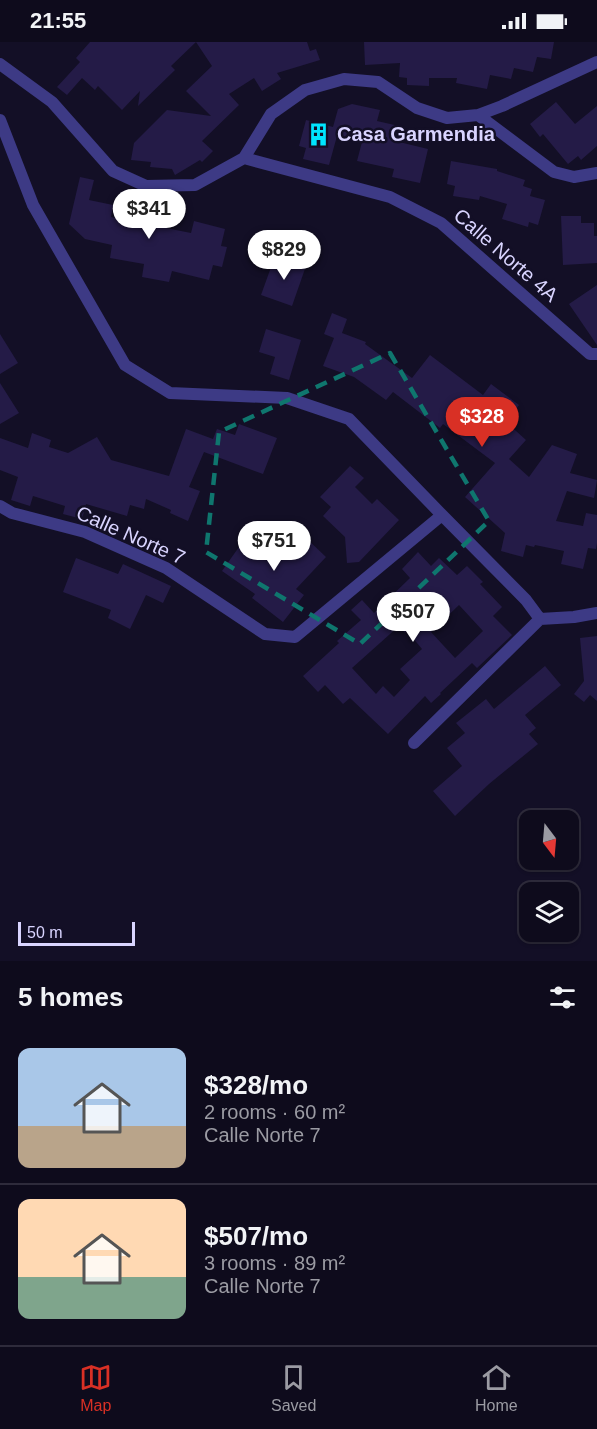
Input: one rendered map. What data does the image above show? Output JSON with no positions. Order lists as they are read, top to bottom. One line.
{"streets":{"street":["Calle Norte 4A","Calle Norte 7"]},"places":{"building":["Casa Garmendia"]},"scale_bar":"50 m","north":"bottom","page":{"status":"21:55","price":["$341","$829","$328","$751","$507"],"scale":"50 m","heading":"5 homes","list":[{"name":"$328/mo","note":"2 rooms · 60 m² · Calle Norte 7"},{"name":"$507/mo","note":"3 rooms · 89 m² · Calle Norte 7"}],"tabs":["Map","Saved","Home"]}}
